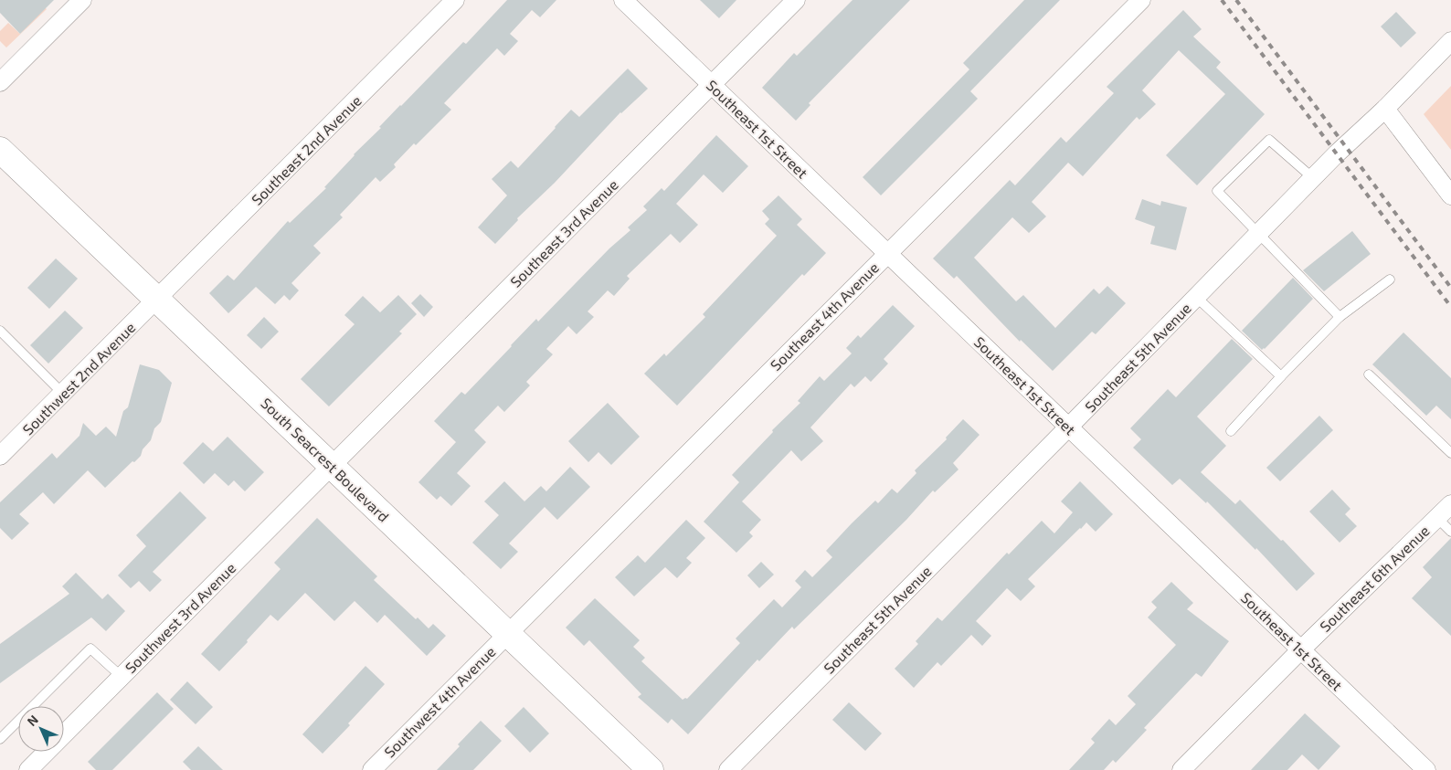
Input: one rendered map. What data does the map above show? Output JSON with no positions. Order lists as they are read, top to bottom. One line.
{"streets":{"street":["Southeast 1st Street","Southeast 2nd Avenue","Southeast 3rd Avenue","Southeast 4th Avenue","Southeast 5th Avenue","Southwest 2nd Avenue","South Seacrest Boulevard","Southeast 6th Avenue","Southwest 3rd Avenue","Southwest 4th Avenue"]},"crossings":[["Southeast 1st Street","Southeast 3rd Avenue"],["Southeast 1st Street","Southeast 4th Avenue"],["Southeast 1st Street","Southeast 5th Avenue"],["Southeast 1st Street","Southeast 6th Avenue"],["Southeast 2nd Avenue","Southwest 2nd Avenue"],["Southeast 2nd Avenue","South Seacrest Boulevard"],["Southeast 3rd Avenue","South Seacrest Boulevard"],["Southeast 3rd Avenue","Southwest 3rd Avenue"],["Southeast 4th Avenue","South Seacrest Boulevard"],["Southeast 4th Avenue","Southwest 4th Avenue"],["Southwest 2nd Avenue","South Seacrest Boulevard"],["South Seacrest Boulevard","Southwest 3rd Avenue"],["South Seacrest Boulevard","Southwest 4th Avenue"]],"north":"top left"}
